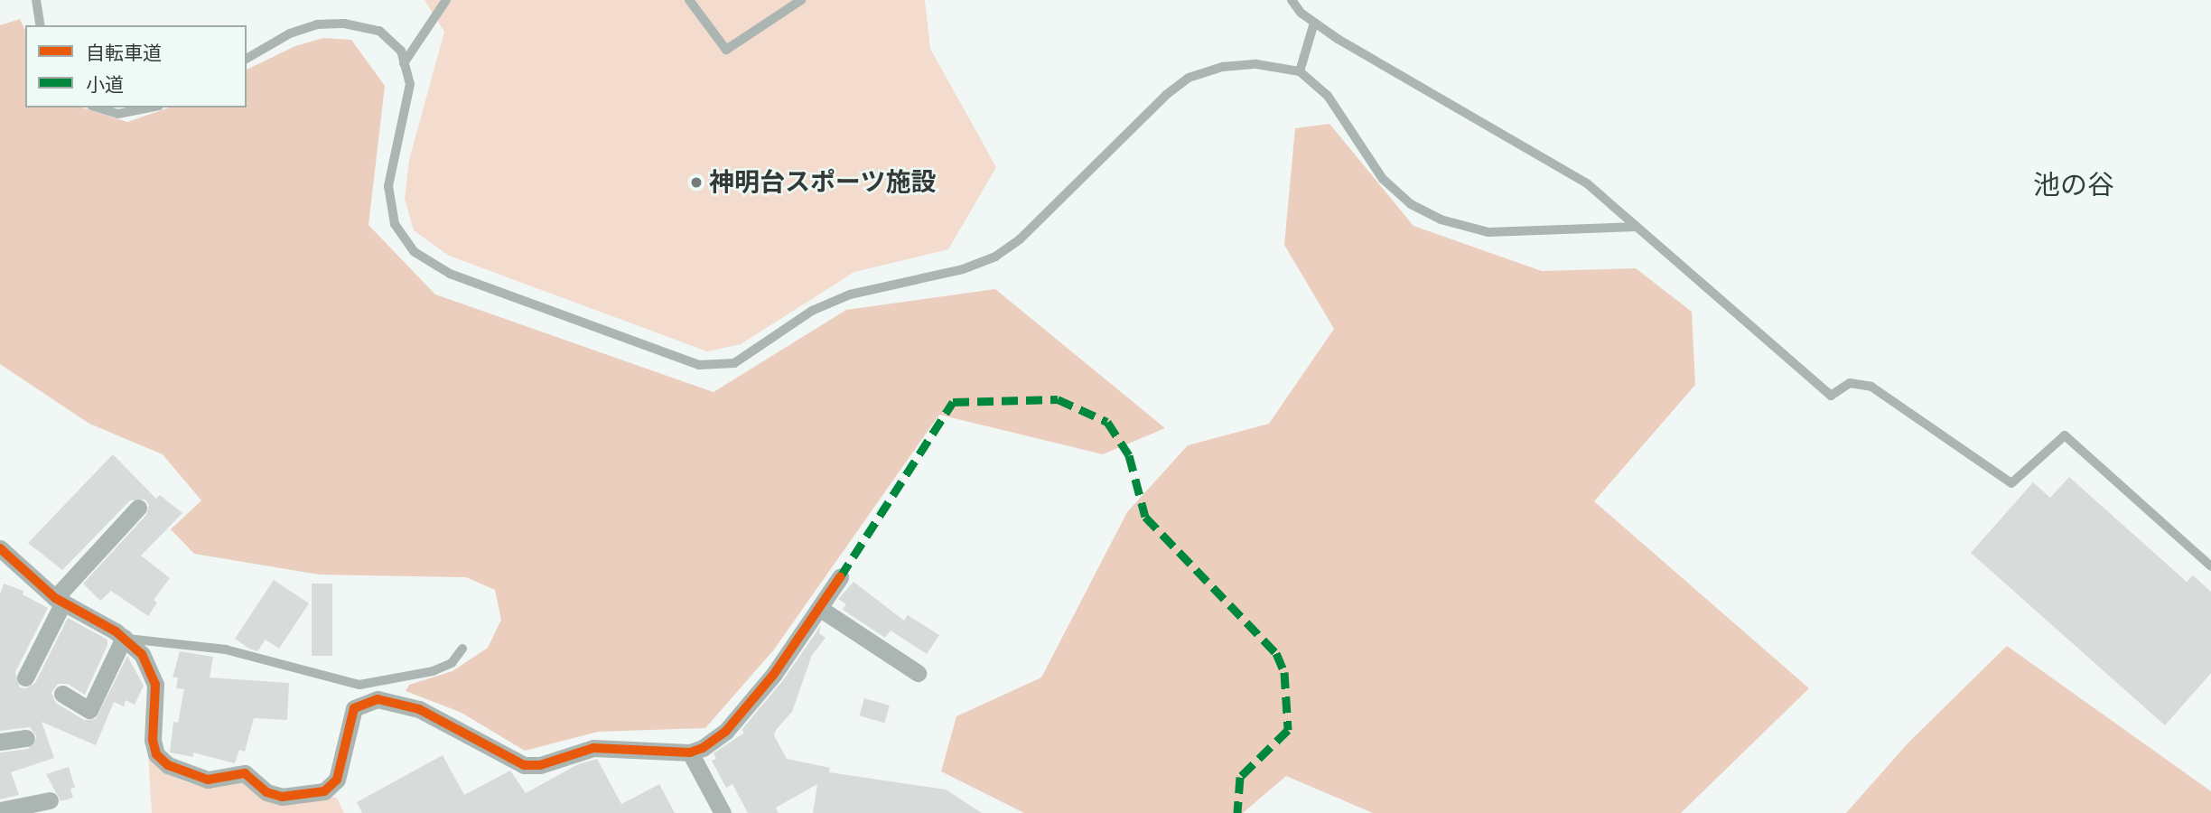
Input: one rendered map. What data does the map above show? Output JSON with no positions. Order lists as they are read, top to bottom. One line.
{"districts":["池の谷"],"places":["神明台スポーツ施設"],"legend":["自転車道","小道"]}
